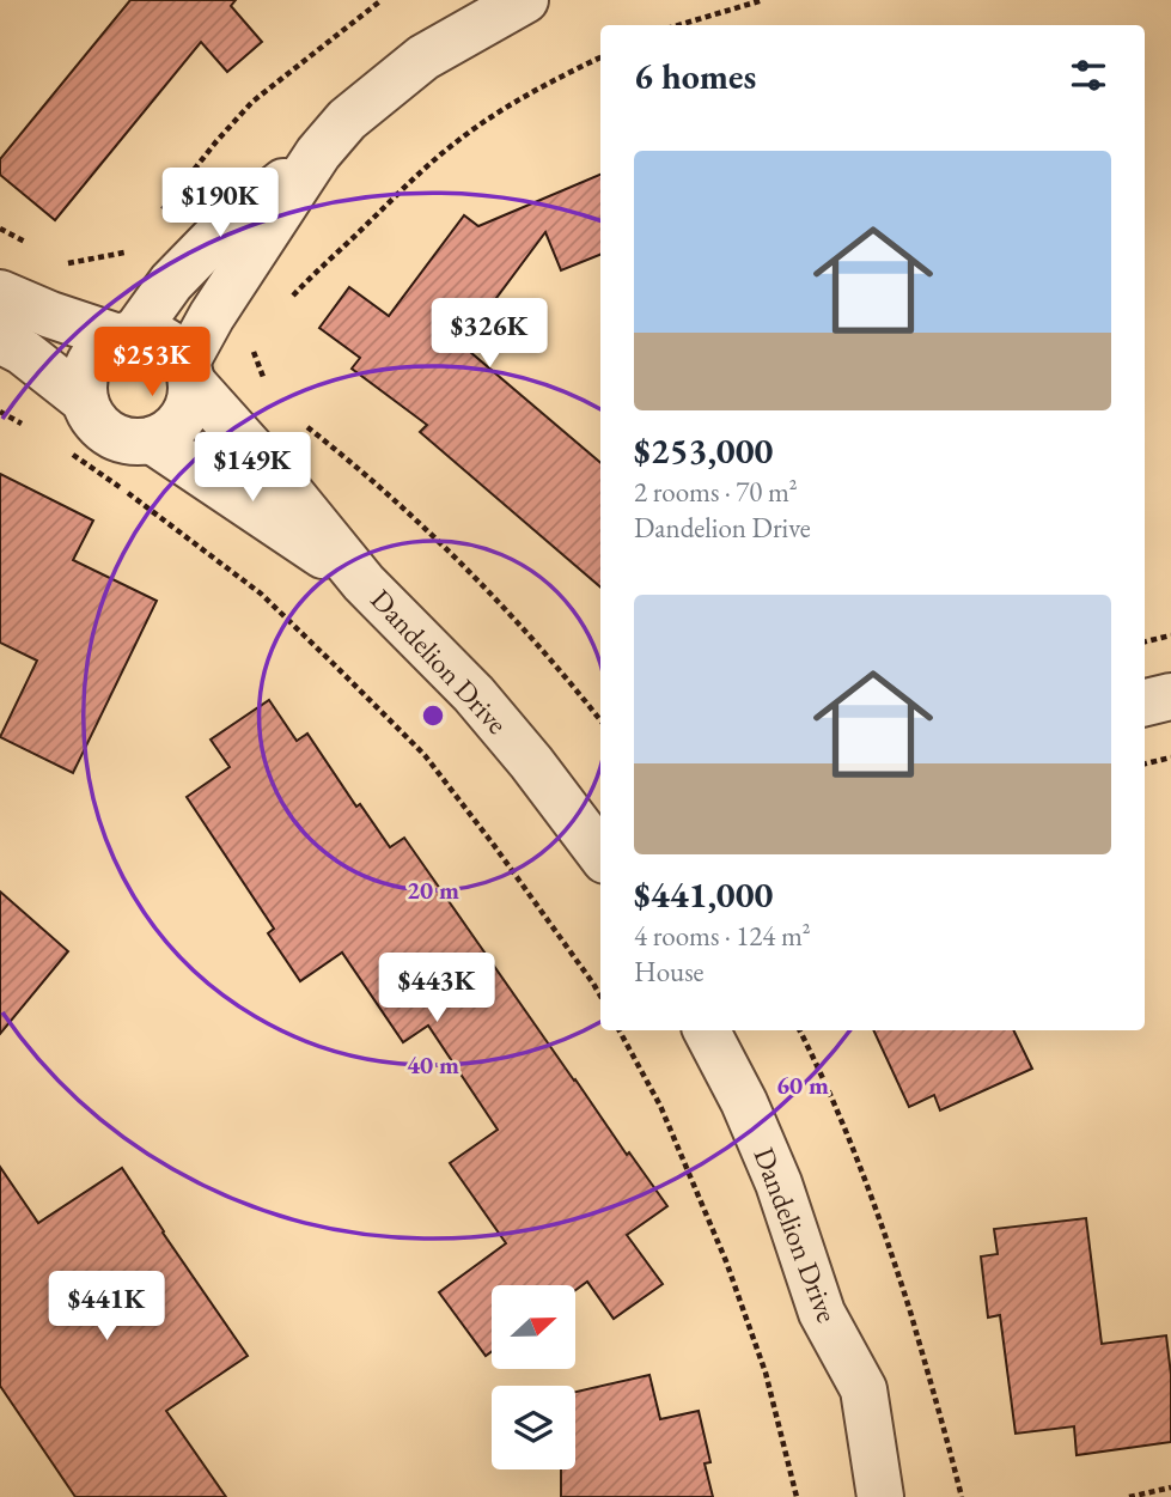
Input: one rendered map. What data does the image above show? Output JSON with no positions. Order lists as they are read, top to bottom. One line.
{"streets":{"street":["Dandelion Drive"]},"north":"right","page":{"heading":"6 homes","list":[{"name":"$253,000","note":"2 rooms · 70 m² · Dandelion Drive"},{"name":"$441,000","note":"4 rooms · 124 m² · House"}],"price":["$190K","$326K","$253K","$149K","$443K","$441K"]},"rings":["20 m","40 m","60 m"]}
